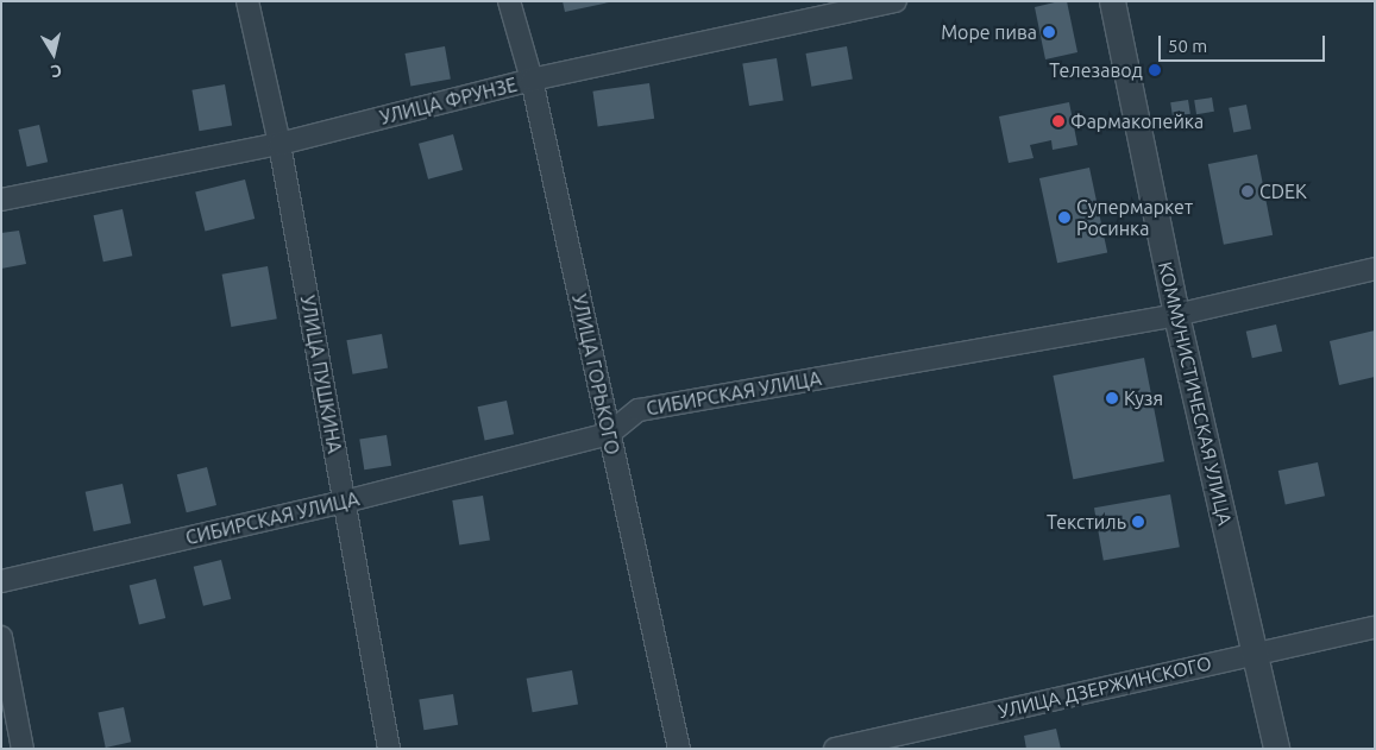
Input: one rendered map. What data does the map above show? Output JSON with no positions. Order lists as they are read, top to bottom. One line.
{"streets":{"street":["УЛИЦА ФРУНЗЕ","УЛИЦА ПУШКИНА","УЛИЦА ГОРЬКОГО","СИБИРСКАЯ УЛИЦА","КОММУНИСТИЧЕСКАЯ УЛИЦА","УЛИЦА ДЗЕРЖИНСКОГО"]},"crossings":[["УЛИЦА ФРУНЗЕ","УЛИЦА ПУШКИНА"],["УЛИЦА ФРУНЗЕ","УЛИЦА ГОРЬКОГО"],["УЛИЦА ПУШКИНА","СИБИРСКАЯ УЛИЦА"],["УЛИЦА ГОРЬКОГО","СИБИРСКАЯ УЛИЦА"],["СИБИРСКАЯ УЛИЦА","КОММУНИСТИЧЕСКАЯ УЛИЦА"],["КОММУНИСТИЧЕСКАЯ УЛИЦА","УЛИЦА ДЗЕРЖИНСКОГО"]],"places":["Море пива","Телезавод","Фармакопейка","CDEK","Супермаркет Росинка","Кузя","Текстиль"],"scale_bar":"50 m","north":"bottom"}
